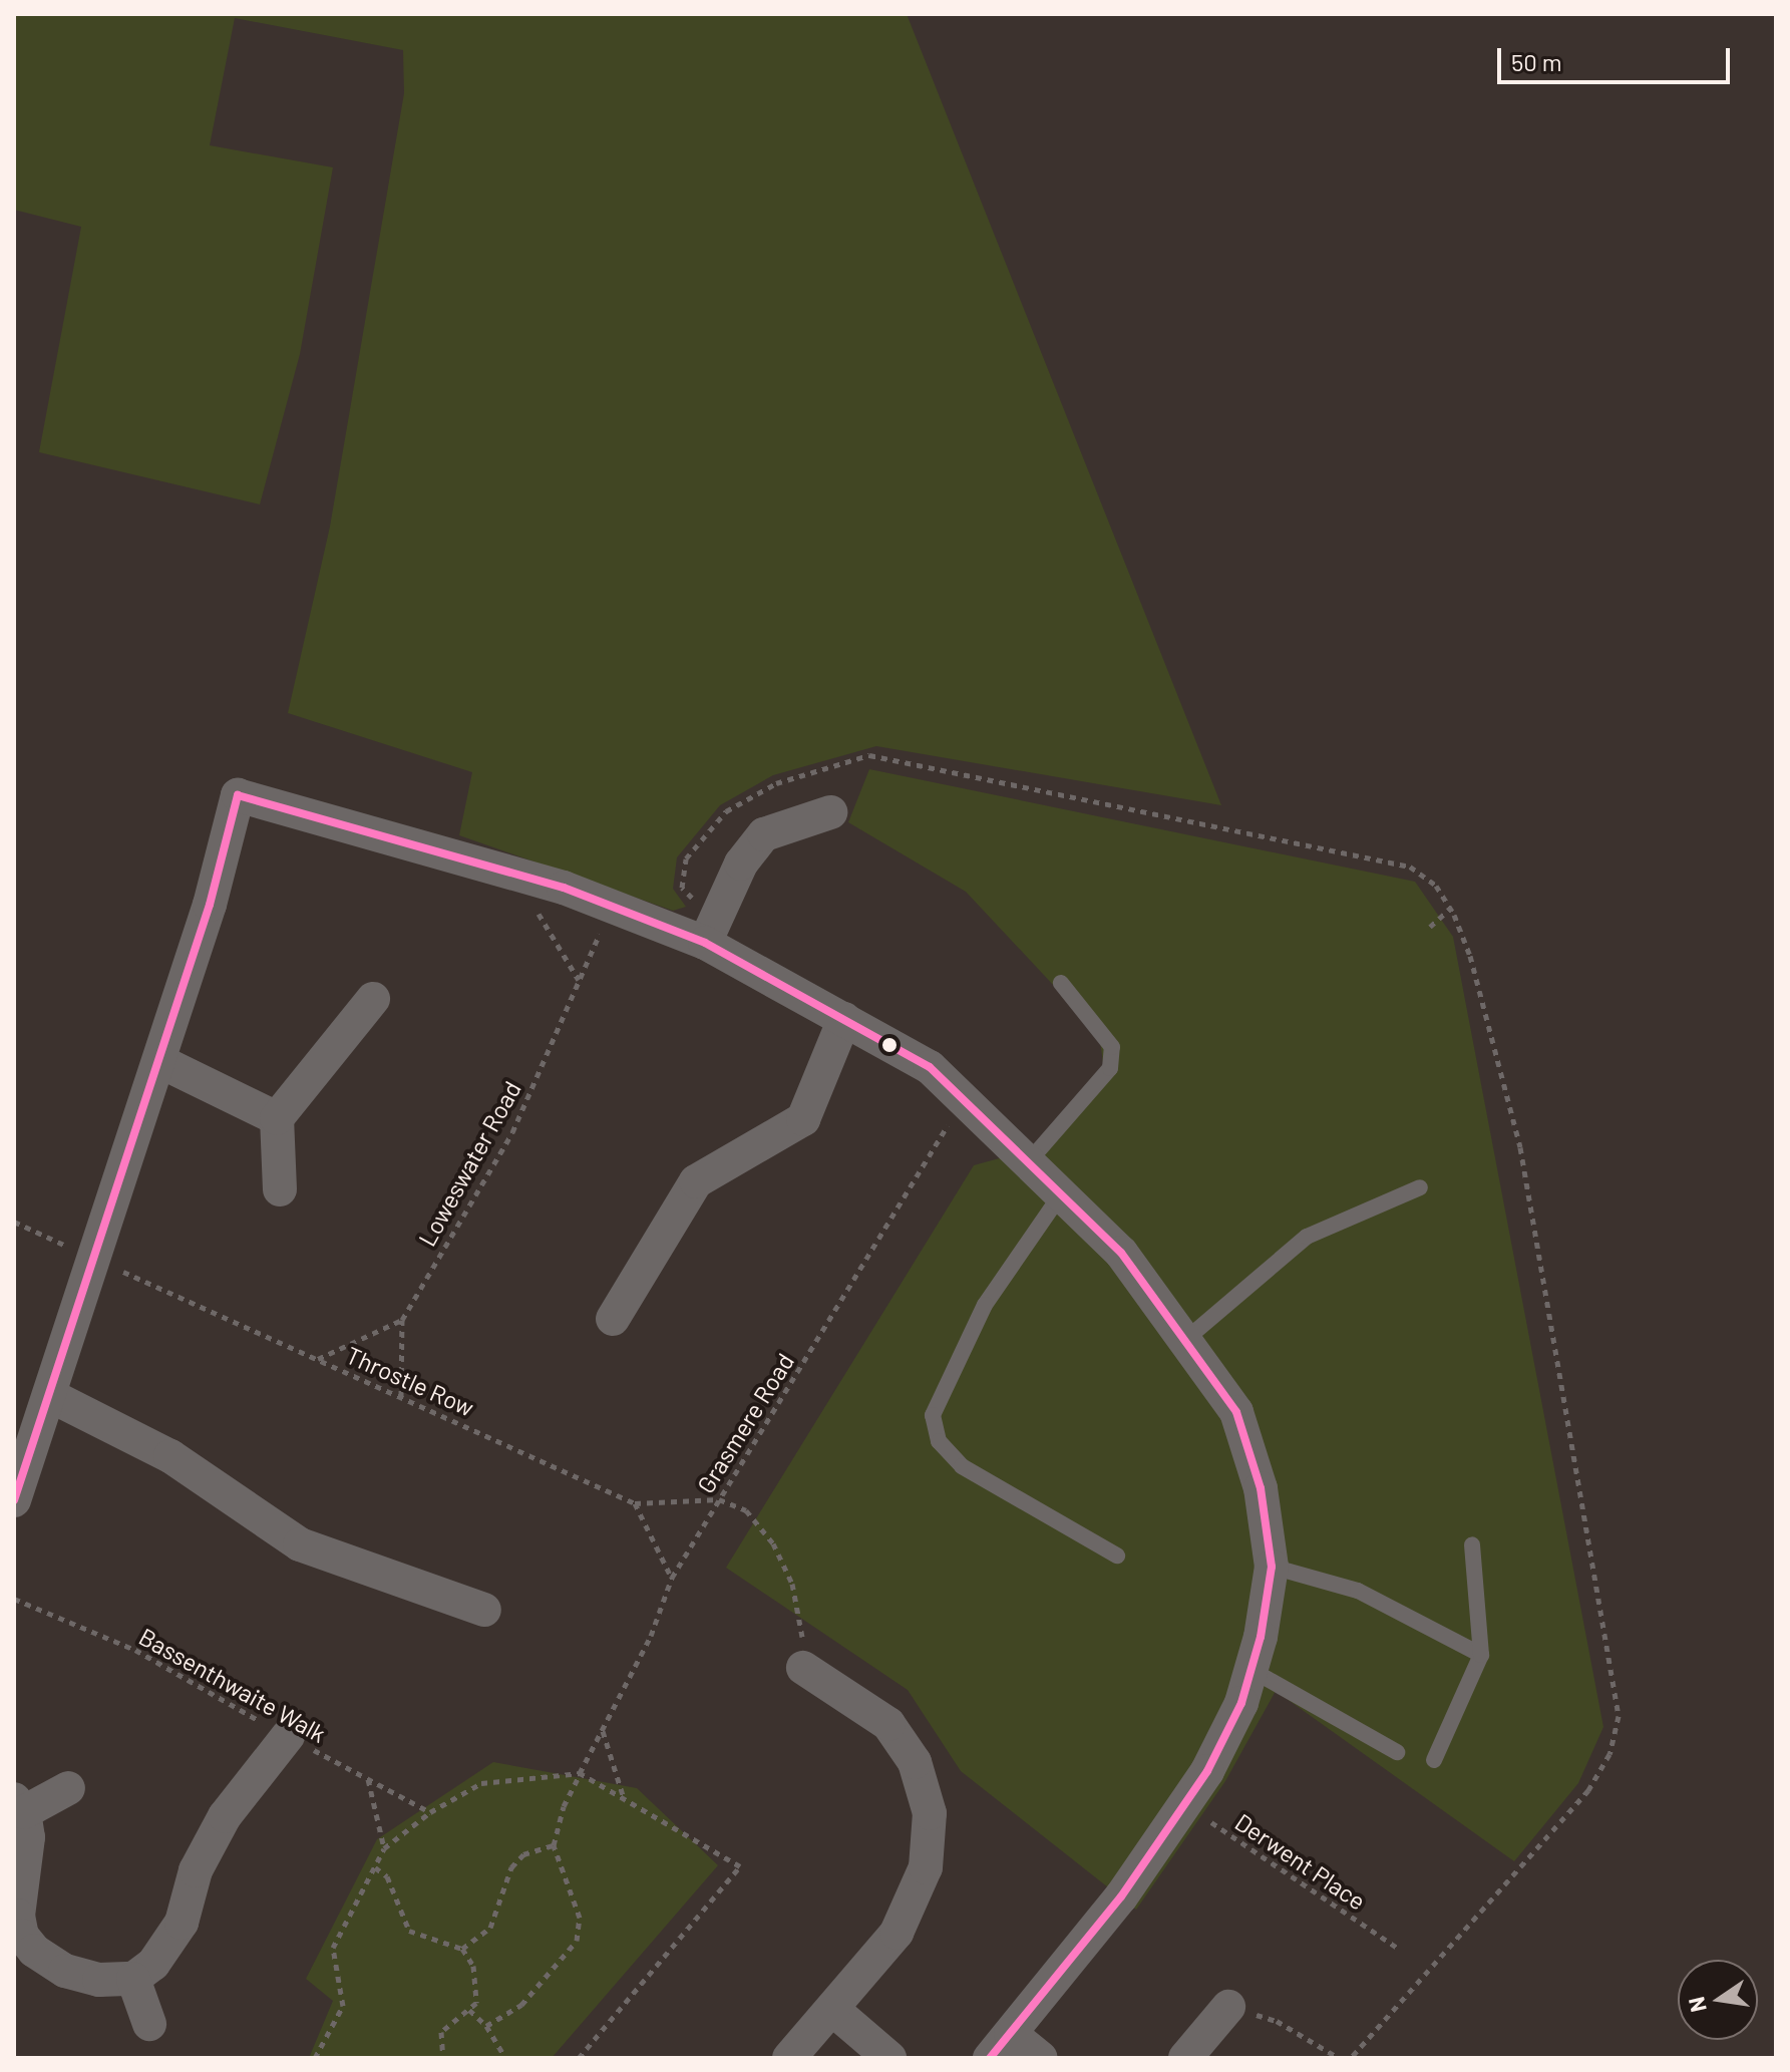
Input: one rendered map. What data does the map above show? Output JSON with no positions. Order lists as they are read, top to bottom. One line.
{"streets":{"path":["Loweswater Road","Throstle Row","Grasmere Road","Bassenthwaite Walk","Derwent Place"]},"crossings":[["Loweswater Road","Throstle Row"]],"scale_bar":"50 m","north":"left"}
